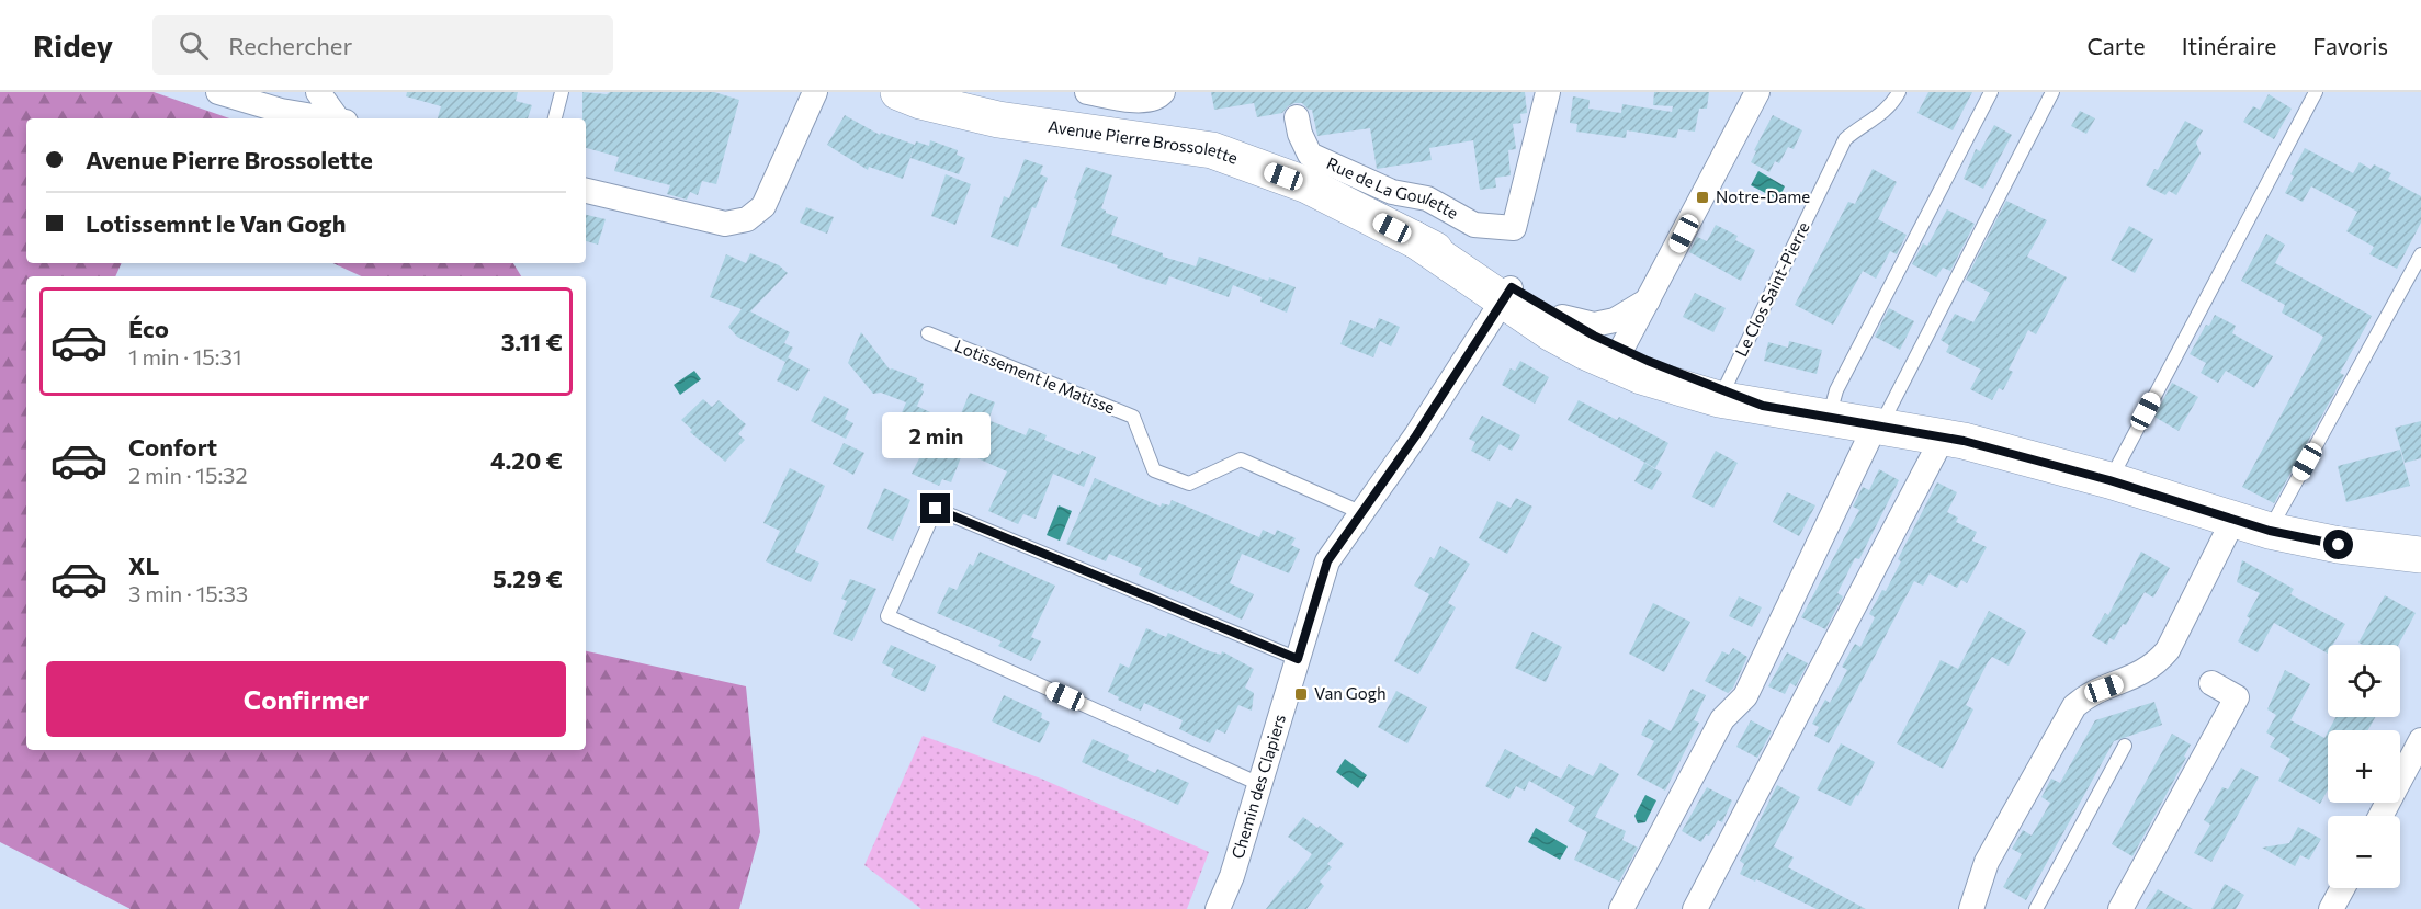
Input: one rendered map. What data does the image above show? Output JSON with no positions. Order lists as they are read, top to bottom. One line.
{"streets":{"street":["Avenue Pierre Brossolette","Rue de La Goulette","Chemin des Clapiers"],"lane":["Le Clos Saint-Pierre","Lotissement le Matisse"]},"crossings":[["Avenue Pierre Brossolette","Le Clos Saint-Pierre"],["Avenue Pierre Brossolette","Chemin des Clapiers"],["Lotissement le Matisse","Chemin des Clapiers"]],"places":{"transit":["Notre-Dame","Van Gogh"]},"page":{"header":"Ridey","search":"Rechercher","nav":["Carte","Itinéraire","Favoris"],"banner":["Avenue Pierre Brossolette","Lotissemnt le Van Gogh"],"list":[{"name":"Éco","note":"1 min · 15:31","value":"3.11 €"},{"name":"Confort","note":"2 min · 15:32","value":"4.20 €"},{"name":"XL","note":"3 min · 15:33","value":"5.29 €"}],"bubble":"2 min","map_buttons":["+","−"],"buttons":"Confirmer"}}
